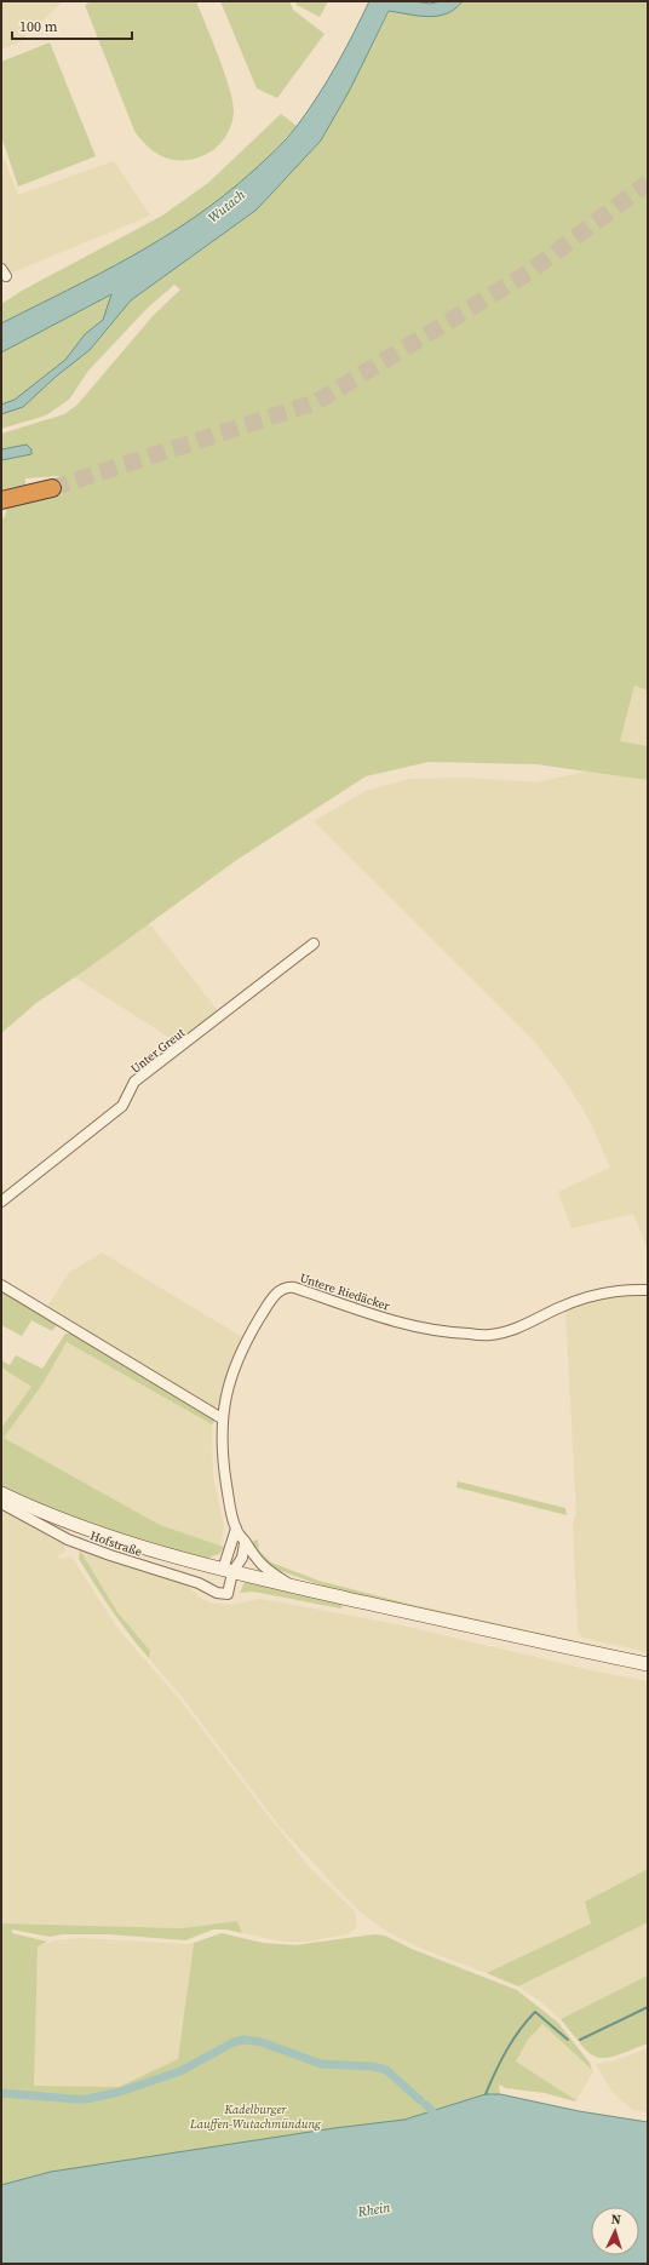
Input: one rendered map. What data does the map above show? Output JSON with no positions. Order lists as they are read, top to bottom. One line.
{"streets":{"street":["Unter Greut","Untere Riedäcker","Hofstraße"]},"crossings":[["Untere Riedäcker","Hofstraße"]],"water":["Wutach","Rhein"],"parks":["Kadelburger Lauffen-Wutachmündung"],"scale_bar":"100 m","north":"top"}
